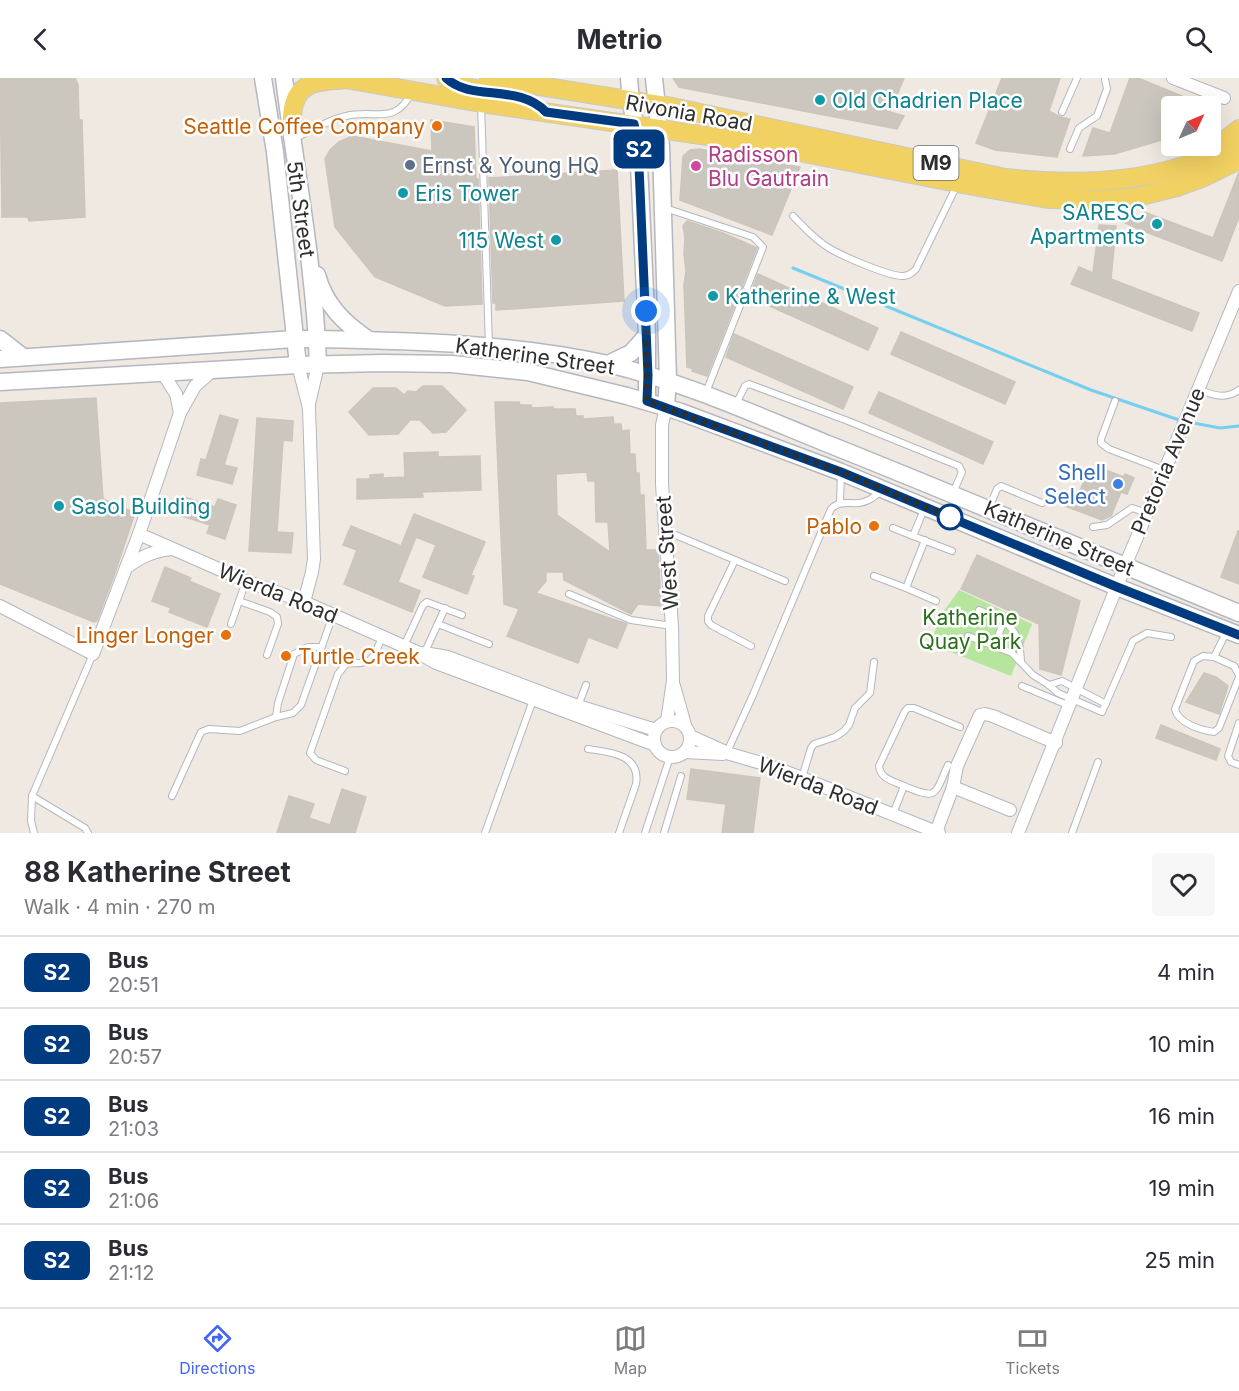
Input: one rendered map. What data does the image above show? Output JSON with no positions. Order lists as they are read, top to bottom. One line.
{"streets":{"main road":["Rivonia Road","M9","5th Street","Katherine Street","West Street"],"street":["Pretoria Avenue","Wierda Road"]},"crossings":[["Rivonia Road","5th Street"],["Rivonia Road","West Street"],["5th Street","Katherine Street"],["Katherine Street","Pretoria Avenue"],["Katherine Street","West Street"],["West Street","Wierda Road"]],"parks":["Katherine Quay Park"],"places":["Old Chadrien Place","Seattle Coffee Company","Ernst & Young HQ","Radisson Blu Gautrain","Eris Tower","SARESC Apartments","115 West","Katherine & West","Shell Select","Sasol Building","Pablo","Linger Longer","Turtle Creek"],"lines":["bus line S2"],"north":"top right","page":{"header":"Metrio","on_map":"S2","heading":["88 Katherine Street","Walk · 4 min · 270 m"],"list":[{"mark":"S2","name":"Bus","note":"20:51","value":"4 min"},{"mark":"S2","name":"Bus","note":"20:57","value":"10 min"},{"mark":"S2","name":"Bus","note":"21:03","value":"16 min"},{"mark":"S2","name":"Bus","note":"21:06","value":"19 min"},{"mark":"S2","name":"Bus","note":"21:12","value":"25 min"}],"tabs":["Directions","Map","Tickets"]}}
